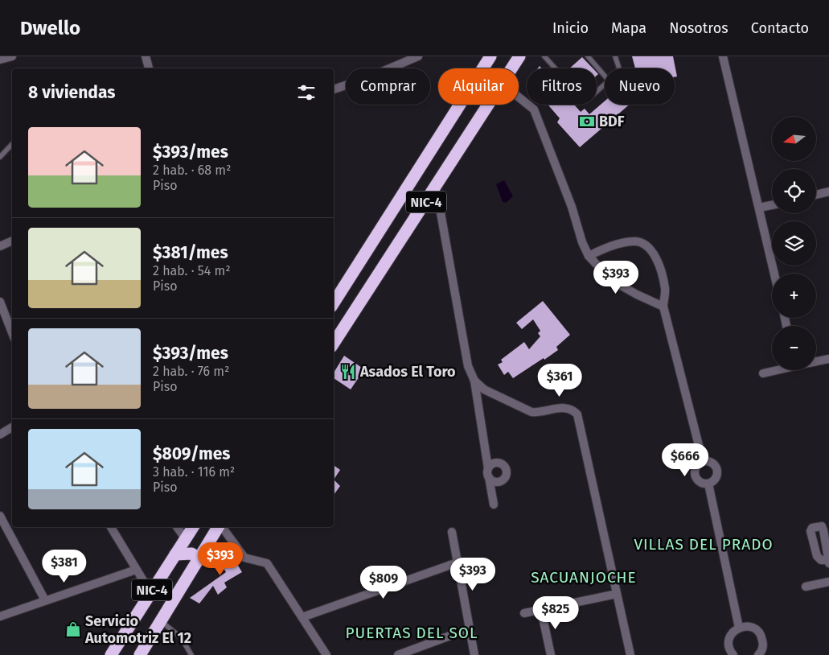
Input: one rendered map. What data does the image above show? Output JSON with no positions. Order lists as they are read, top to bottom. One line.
{"streets":{"highway":["NIC-4"]},"districts":["VILLAS DEL PRADO","SACUANJOCHE","PUERTAS DEL SOL"],"places":{"bank":["BDF"],"restaurant":["Asados El Toro"],"shop":["Servicio Automotriz El 12"]},"north":"left","page":{"header":"Dwello","nav":["Inicio","Mapa","Nosotros","Contacto"],"chip":["Comprar","Alquilar","Filtros","Nuevo"],"heading":"8 viviendas","map_buttons":["+","−"],"list":[{"name":"$393/mes","note":"2 hab. · 68 m² · Piso"},{"name":"$381/mes","note":"2 hab. · 54 m² · Piso"},{"name":"$393/mes","note":"2 hab. · 76 m² · Piso"},{"name":"$809/mes","note":"3 hab. · 116 m² · Piso"}],"price":["$393","$361","$666","$393","$381","$393","$809","$825"]}}
